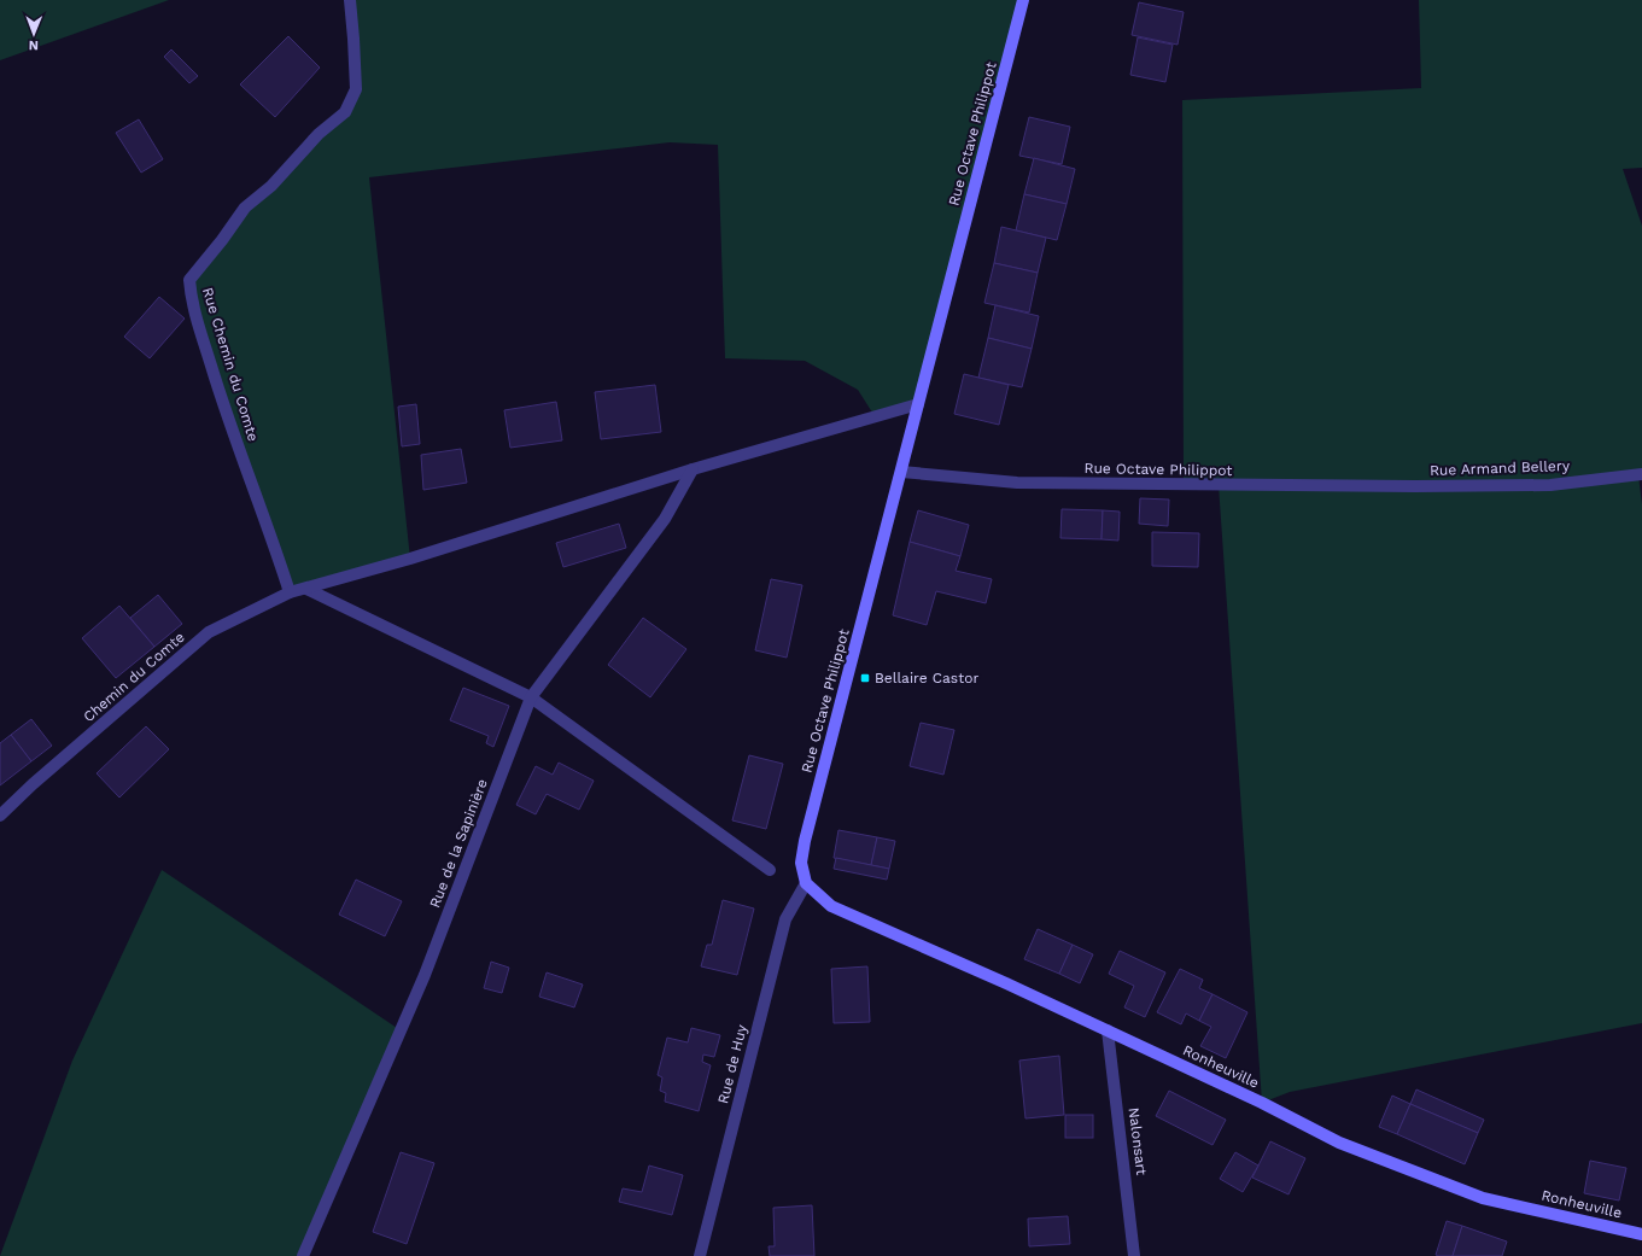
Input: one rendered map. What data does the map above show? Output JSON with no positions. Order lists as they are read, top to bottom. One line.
{"streets":{"street":["Rue Octave Philippot","Rue Chemin du Comte","Rue Armand Bellery","Chemin du Comte","Rue de la Sapinière","Rue de Huy","Ronheuville","Nalonsart"]},"crossings":[["Rue Octave Philippot","Rue Armand Bellery"],["Rue Octave Philippot","Chemin du Comte"],["Rue Octave Philippot","Rue de Huy"],["Rue Octave Philippot","Ronheuville"],["Rue Chemin du Comte","Chemin du Comte"],["Chemin du Comte","Rue de la Sapinière"],["Rue de Huy","Ronheuville"],["Ronheuville","Nalonsart"]],"places":{"transit":["Bellaire Castor"]},"north":"bottom"}
